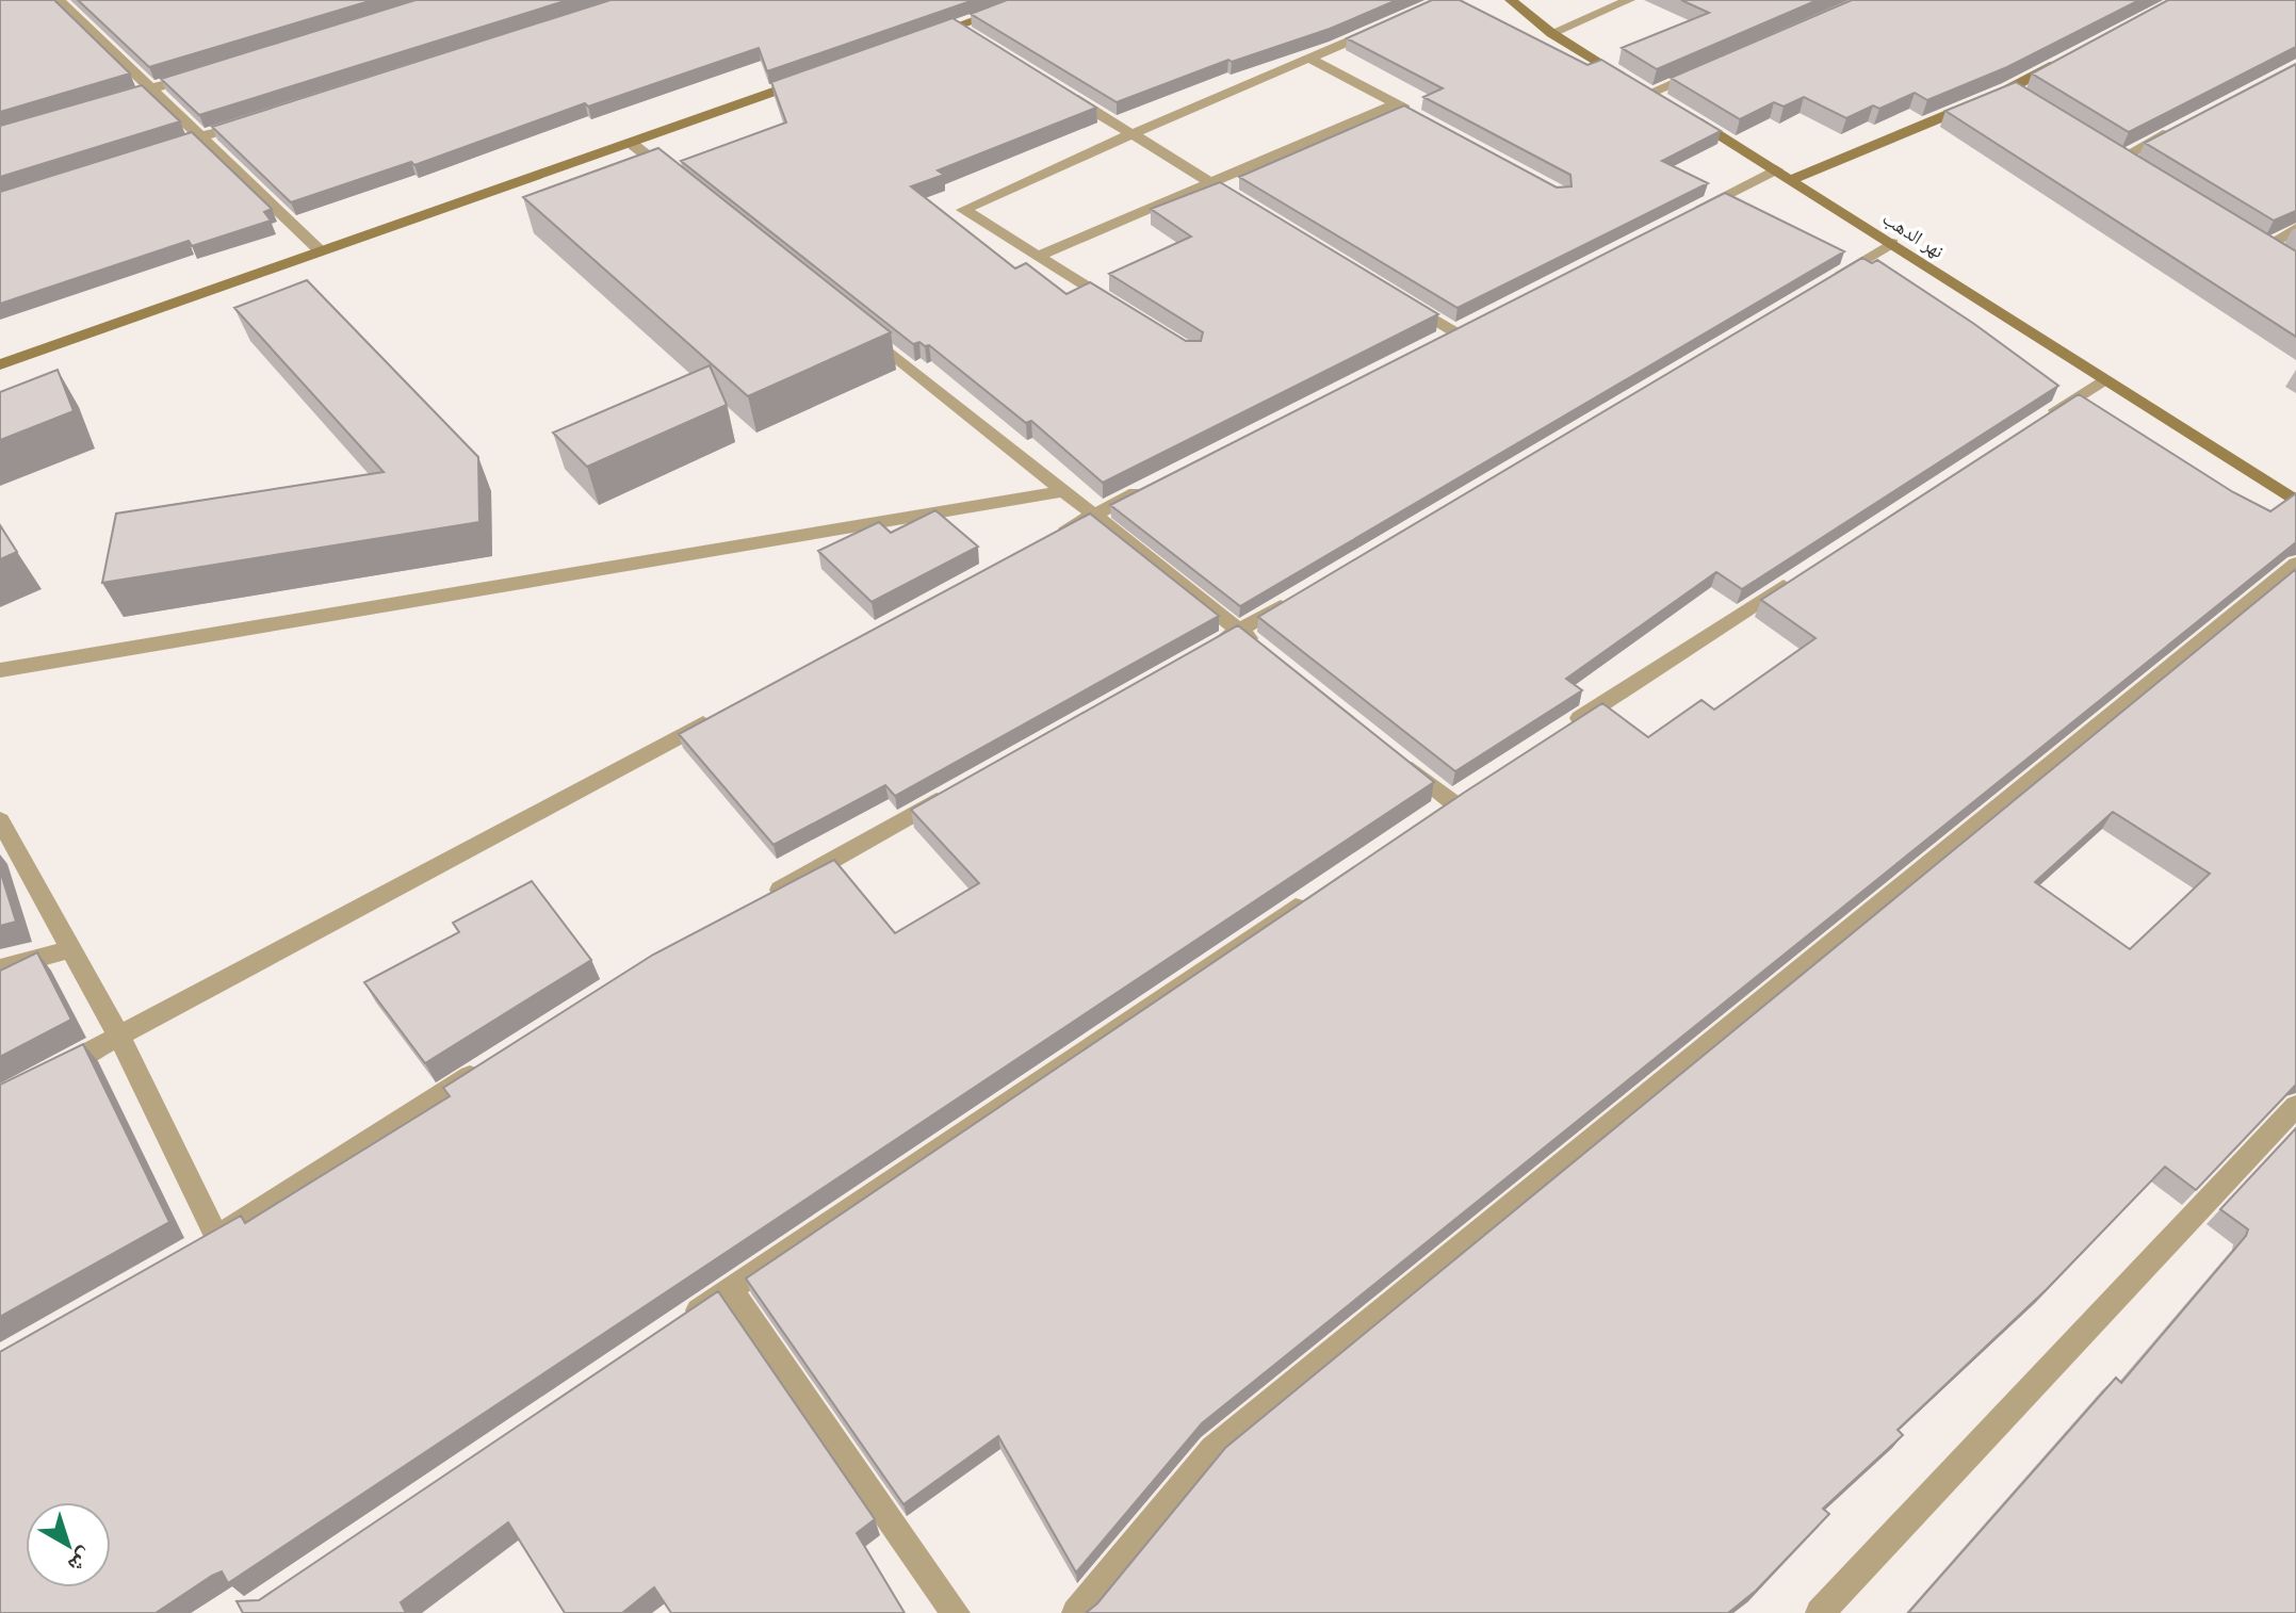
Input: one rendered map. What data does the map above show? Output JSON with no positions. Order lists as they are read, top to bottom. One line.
{"streets":{"street":["نهر الدهب"]},"north":"bottom right"}
